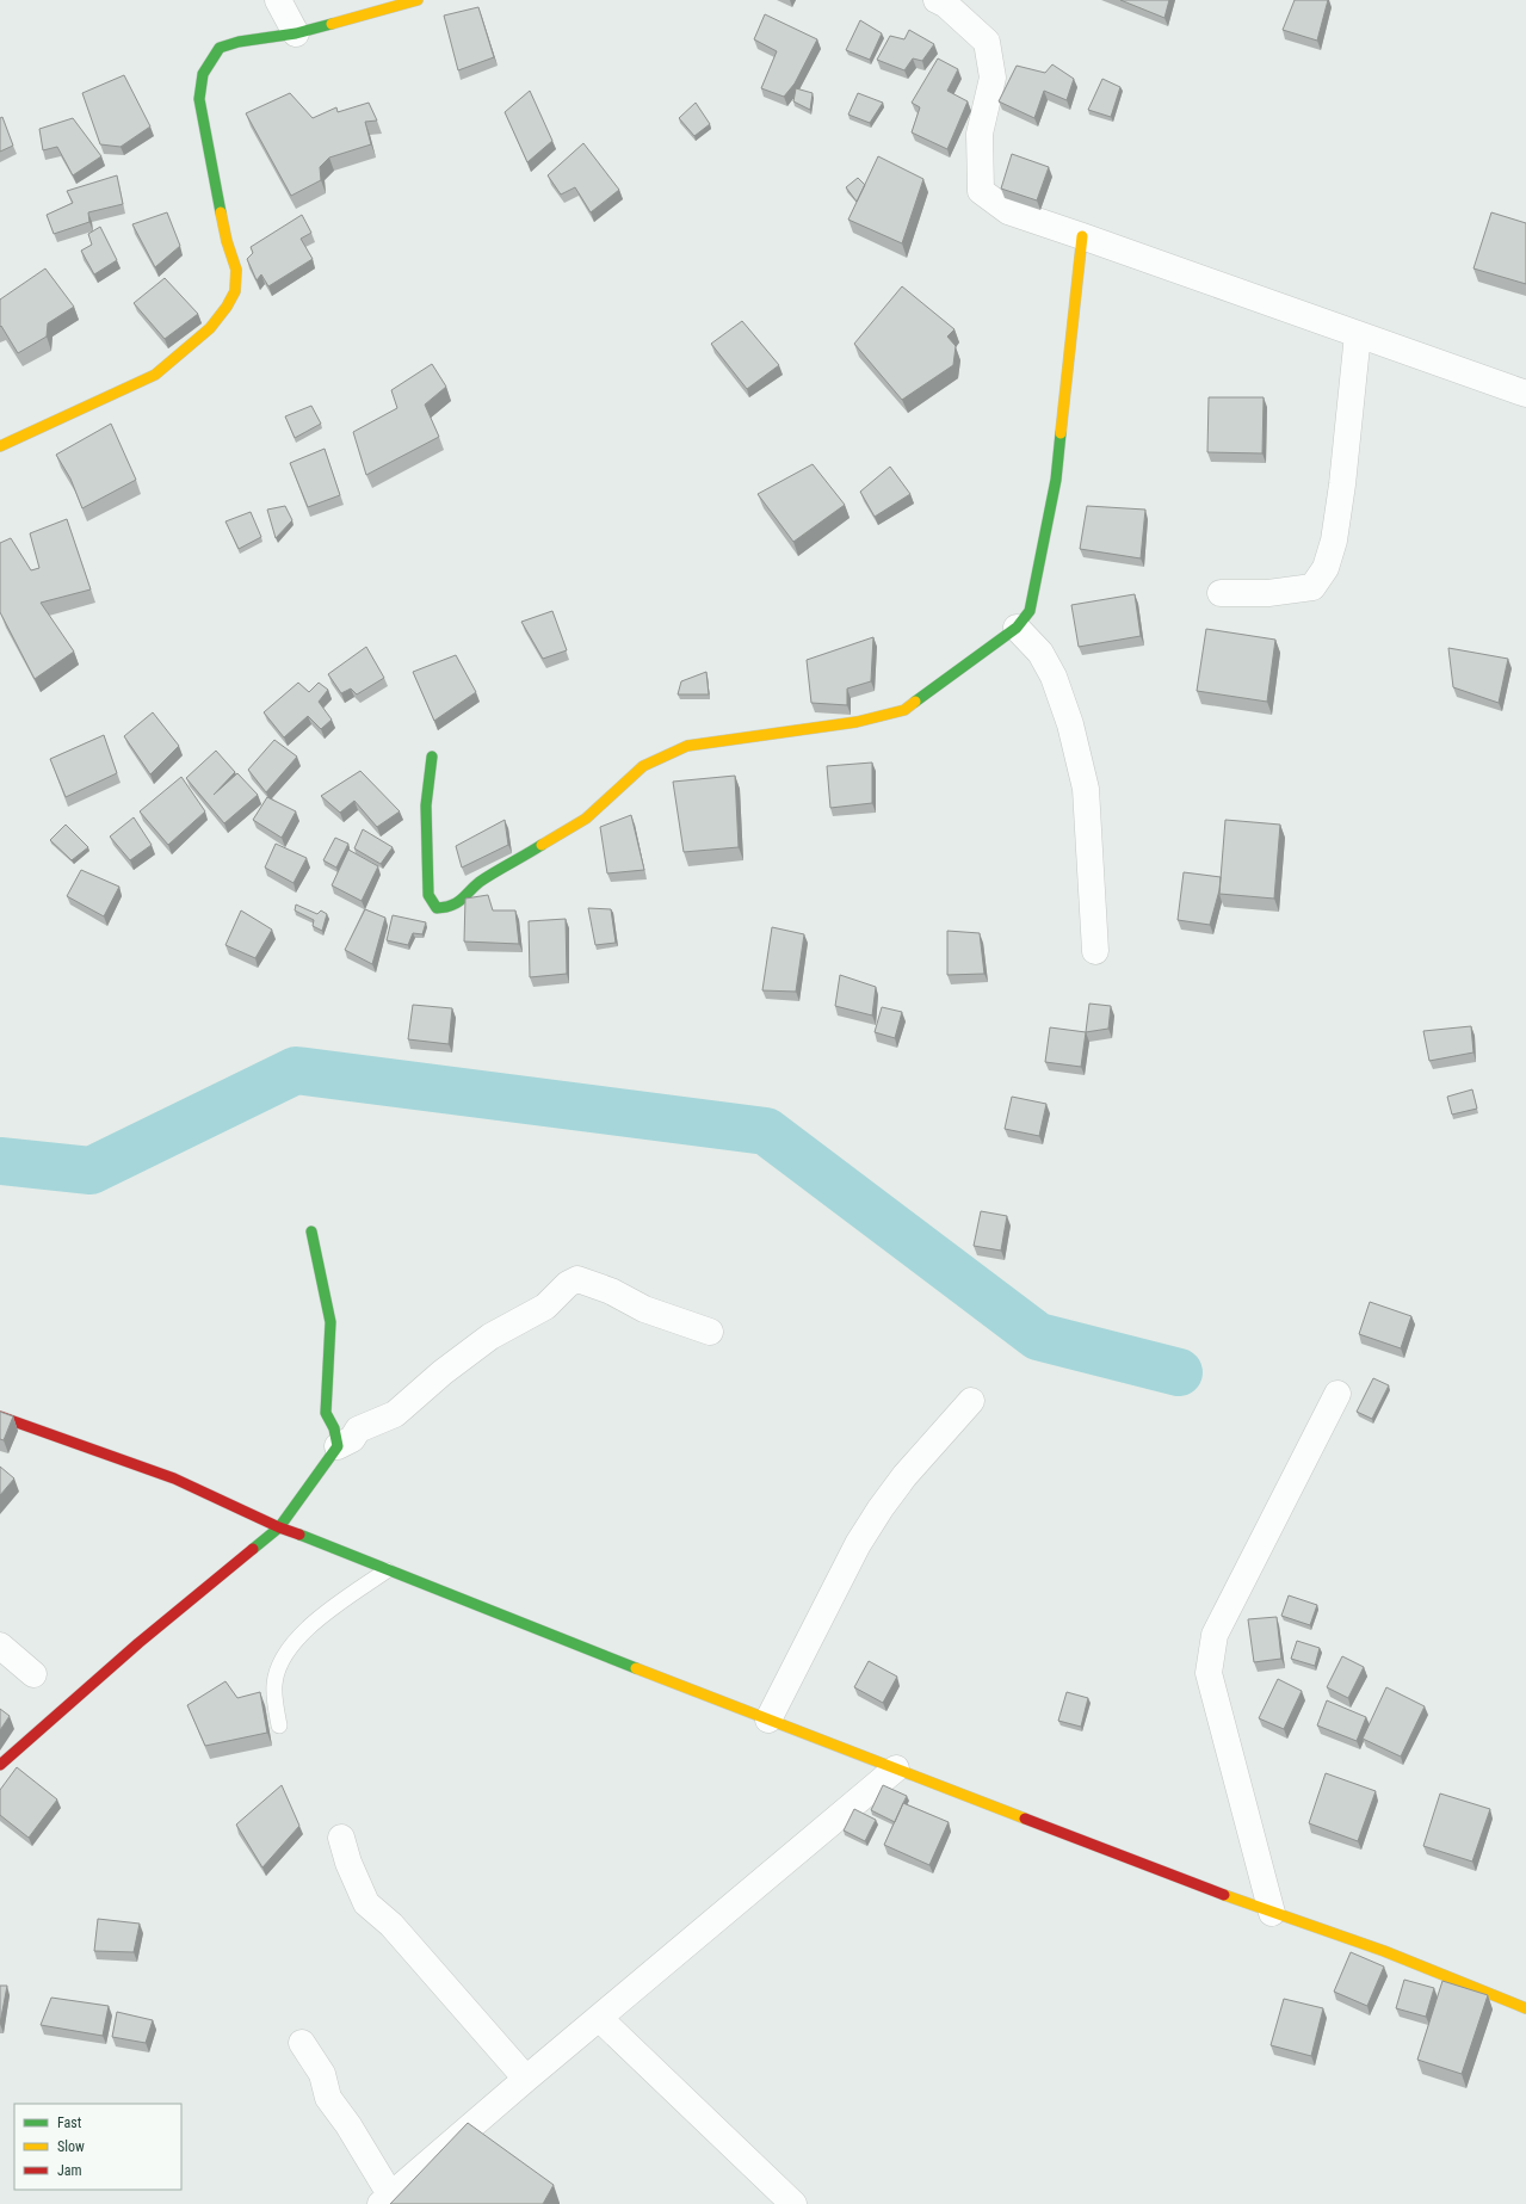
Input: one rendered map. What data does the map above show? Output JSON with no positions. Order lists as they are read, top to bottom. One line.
{"legend":["Fast","Slow","Jam"]}
